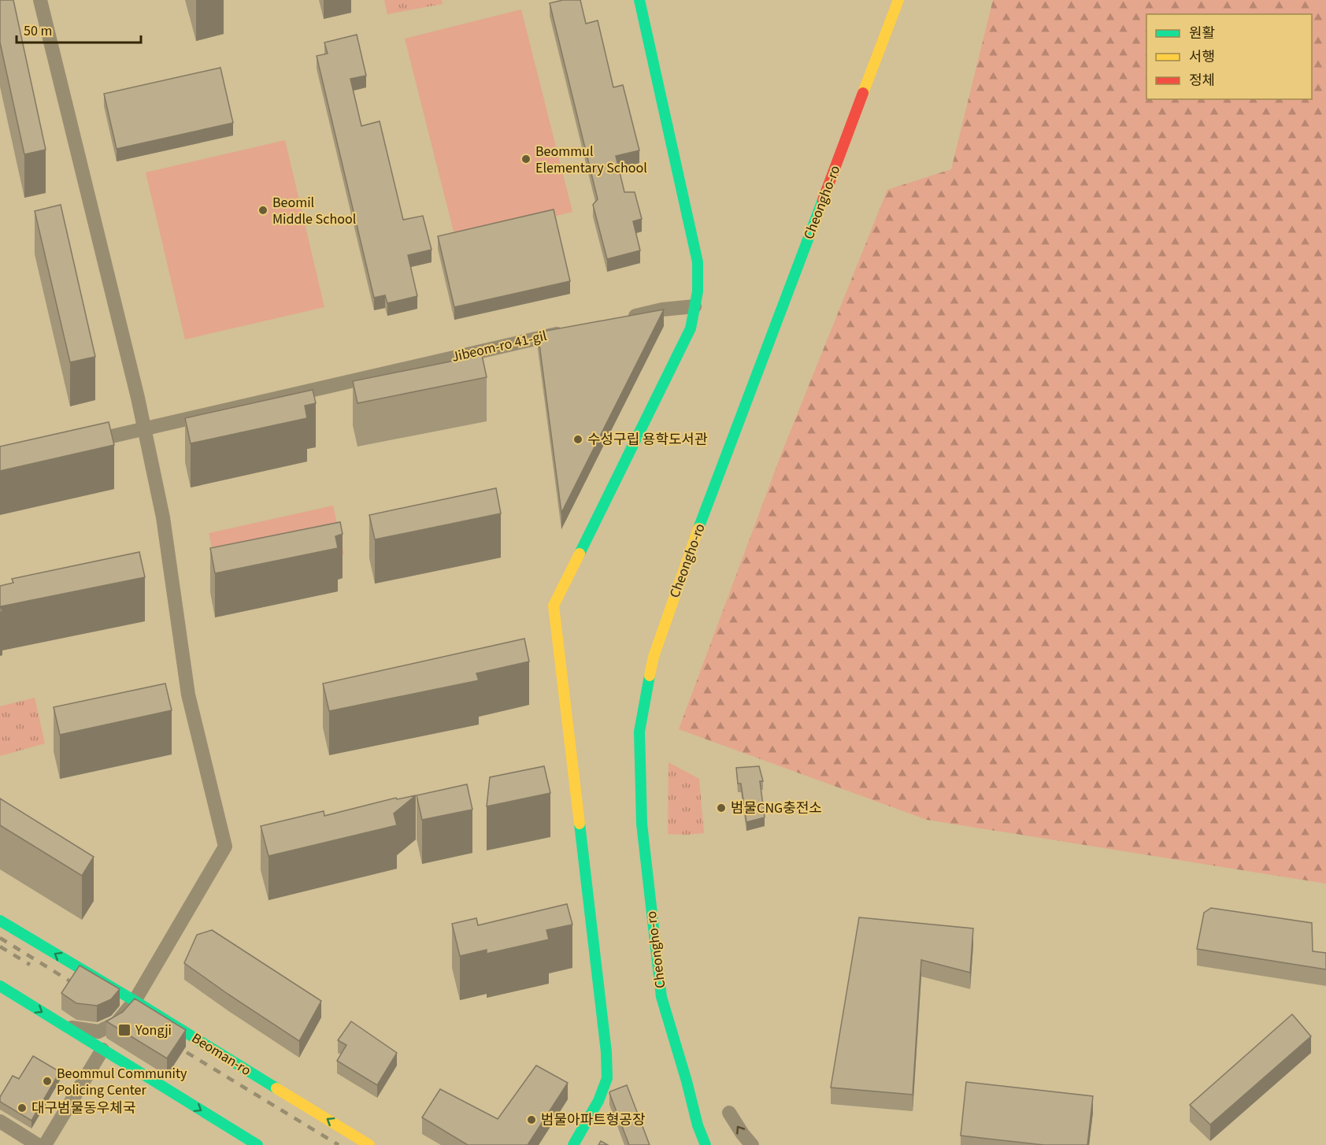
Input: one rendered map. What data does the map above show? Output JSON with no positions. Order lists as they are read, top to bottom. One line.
{"streets":{"main road":["Cheongho-ro","Beoman-ro"],"street":["Jibeom-ro 41-gil"]},"places":{"other":["Beommul Elementary School","Beomil Middle School","수성구립 용학도서관","범물CNG충전소","Beommul Community Policing Center","대구범물동우체국","범물아파트형공장"],"transit":["Yongji"]},"legend":["원활","서행","정체"],"scale_bar":"50 m"}
